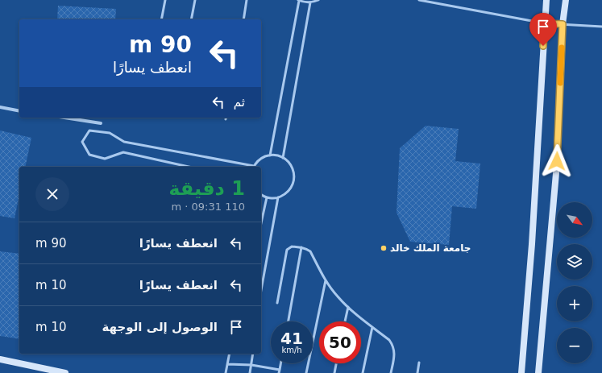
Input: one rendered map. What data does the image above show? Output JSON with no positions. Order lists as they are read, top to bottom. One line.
{"places":["جامعة الملك خالد"],"north":"bottom right","page":{"turn":["90 m","انعطف يسارًا"],"then":"ثم","heading":["1 دقيقة","110 m · 09:31"],"map_buttons":["+","−"],"list":[{"name":"انعطف يسارًا","value":"90 m"},{"name":"انعطف يسارًا","value":"10 m"},{"name":"الوصول إلى الوجهة","value":"10 m"}],"speed":"41 km/h","limit":"50"}}
